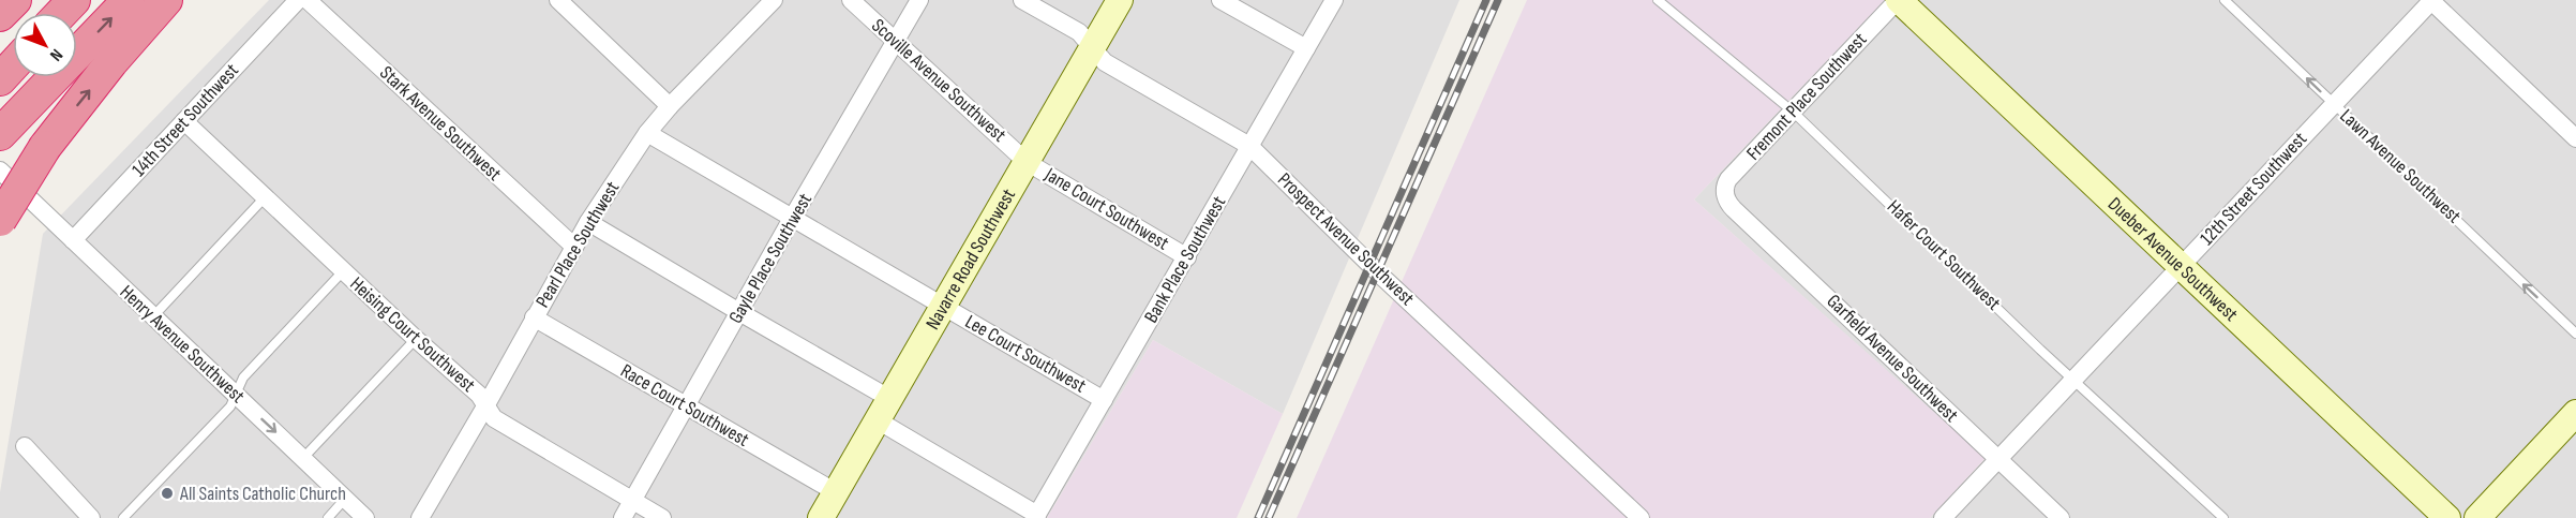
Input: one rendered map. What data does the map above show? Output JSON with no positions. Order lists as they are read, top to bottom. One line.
{"streets":{"street":["Scoville Avenue Southwest","Fremont Place Southwest","14th Street Southwest","Stark Avenue Southwest","12th Street Southwest","Jane Court Southwest","Prospect Avenue Southwest","Pearl Place Southwest","Gayle Place Southwest","Dueber Avenue Southwest","Navarre Road Southwest","Bank Place Southwest","Heising Court Southwest","Henry Avenue Southwest","Lee Court Southwest","Garfield Avenue Southwest","Race Court Southwest"],"lane":["Lawn Avenue Southwest","Hafer Court Southwest"]},"crossings":[["Scoville Avenue Southwest","Jane Court Southwest"],["Scoville Avenue Southwest","Gayle Place Southwest"],["Scoville Avenue Southwest","Navarre Road Southwest"],["Fremont Place Southwest","Hafer Court Southwest"],["Fremont Place Southwest","Dueber Avenue Southwest"],["Fremont Place Southwest","Garfield Avenue Southwest"],["14th Street Southwest","Heising Court Southwest"],["14th Street Southwest","Henry Avenue Southwest"],["Stark Avenue Southwest","Pearl Place Southwest"],["Lawn Avenue Southwest","12th Street Southwest"],["12th Street Southwest","Hafer Court Southwest"],["12th Street Southwest","Dueber Avenue Southwest"],["12th Street Southwest","Garfield Avenue Southwest"],["Jane Court Southwest","Navarre Road Southwest"],["Jane Court Southwest","Bank Place Southwest"],["Prospect Avenue Southwest","Navarre Road Southwest"],["Prospect Avenue Southwest","Bank Place Southwest"],["Pearl Place Southwest","Heising Court Southwest"],["Pearl Place Southwest","Lee Court Southwest"],["Pearl Place Southwest","Race Court Southwest"],["Gayle Place Southwest","Heising Court Southwest"],["Gayle Place Southwest","Lee Court Southwest"],["Gayle Place Southwest","Race Court Southwest"],["Navarre Road Southwest","Lee Court Southwest"],["Navarre Road Southwest","Race Court Southwest"],["Bank Place Southwest","Lee Court Southwest"]],"one_way":["Lawn Avenue Southwest"],"places":["All Saints Catholic Church"],"north":"bottom right"}
